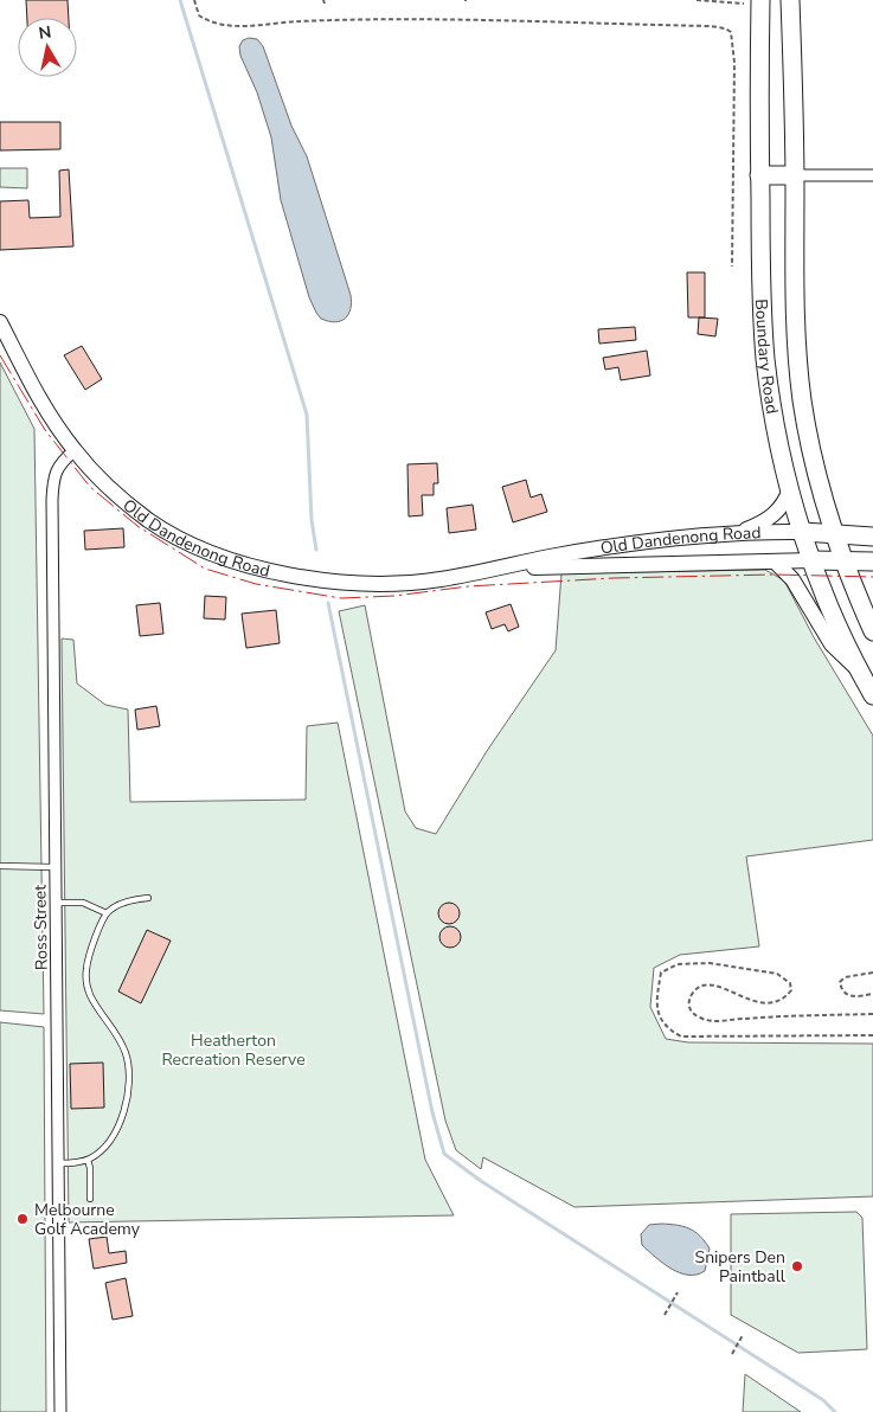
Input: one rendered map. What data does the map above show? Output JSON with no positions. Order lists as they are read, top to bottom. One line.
{"streets":{"main road":["Boundary Road","Old Dandenong Road"],"street":["Ross Street"]},"crossings":[["Boundary Road","Old Dandenong Road"],["Old Dandenong Road","Ross Street"]],"parks":["Heatherton Recreation Reserve"],"places":["Melbourne Golf Academy","Snipers Den Paintball"],"north":"top"}
